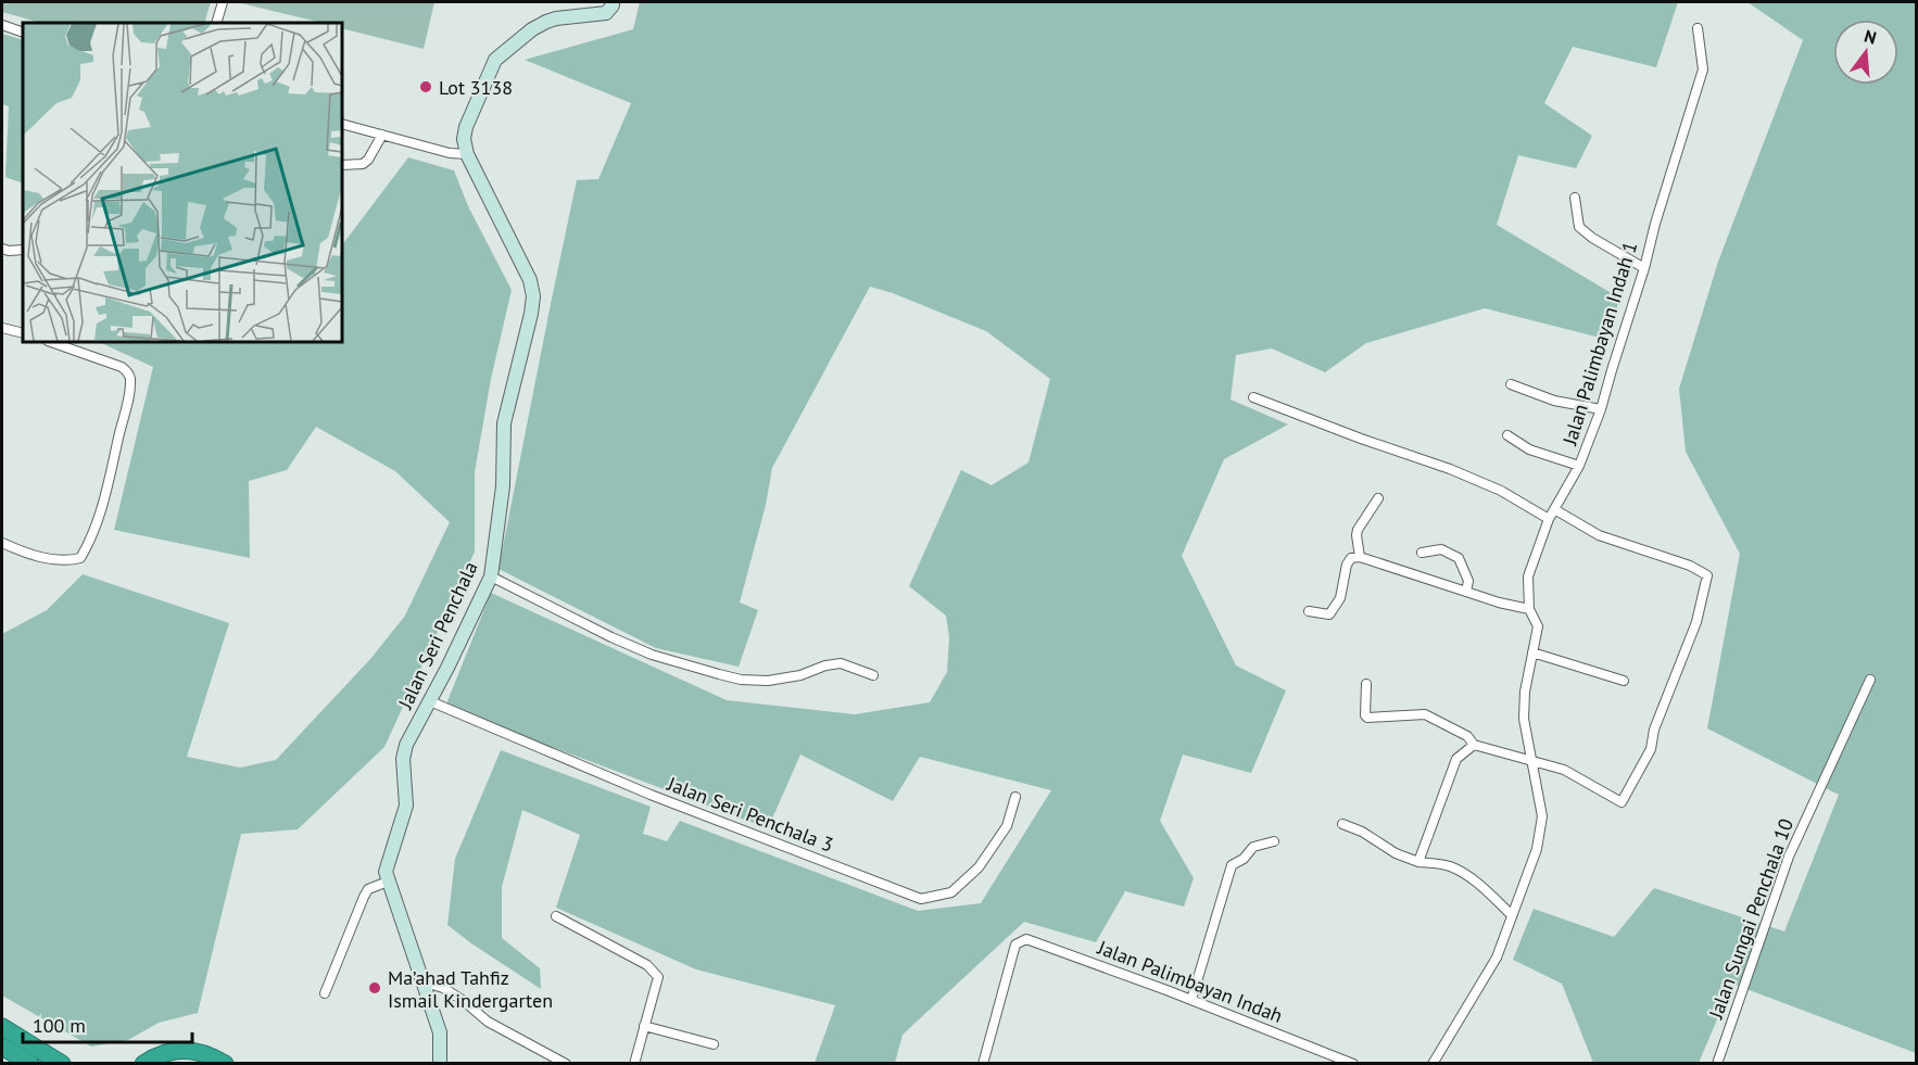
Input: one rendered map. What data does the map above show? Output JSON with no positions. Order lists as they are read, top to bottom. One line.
{"streets":{"street":["Jalan Palimbayan Indah 1","Jalan Seri Penchala","Jalan Seri Penchala 3","Jalan Sungai Penchala 10","Jalan Palimbayan Indah"]},"crossings":[["Jalan Seri Penchala","Jalan Seri Penchala 3"]],"places":["Lot 3138","Ma’ahad Tahfiz Ismail Kindergarten"],"scale_bar":"100 m","north":"top"}
